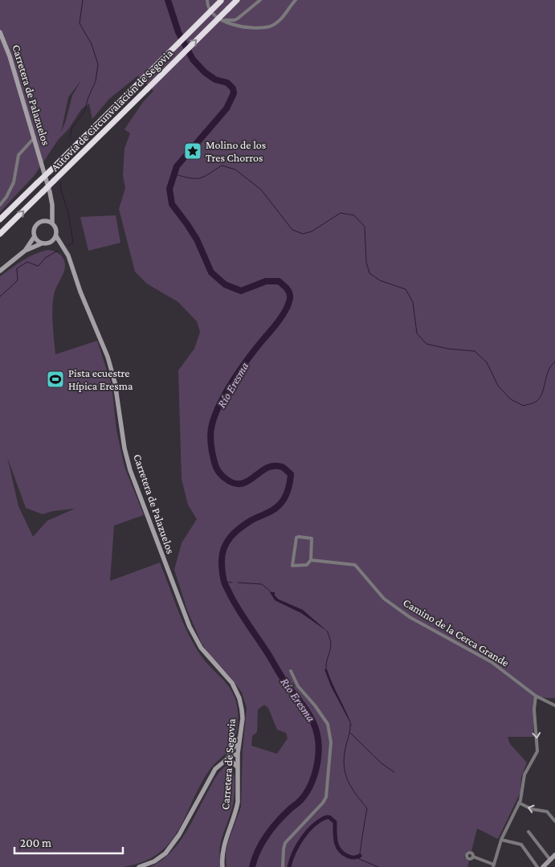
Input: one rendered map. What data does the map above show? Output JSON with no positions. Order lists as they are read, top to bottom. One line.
{"streets":{"highway":["Autovía de Circunvalación de Segovia"],"street":["Carretera de Palazuelos","Camino de la Cerca Grande","Carretera de Segovia"]},"crossings":[["Carretera de Palazuelos","Carretera de Segovia"]],"water":["Río Eresma"],"places":{"place":["Molino de los Tres Chorros"],"sports":["Pista ecuestre Hípica Eresma"]},"scale_bar":"200 m"}
